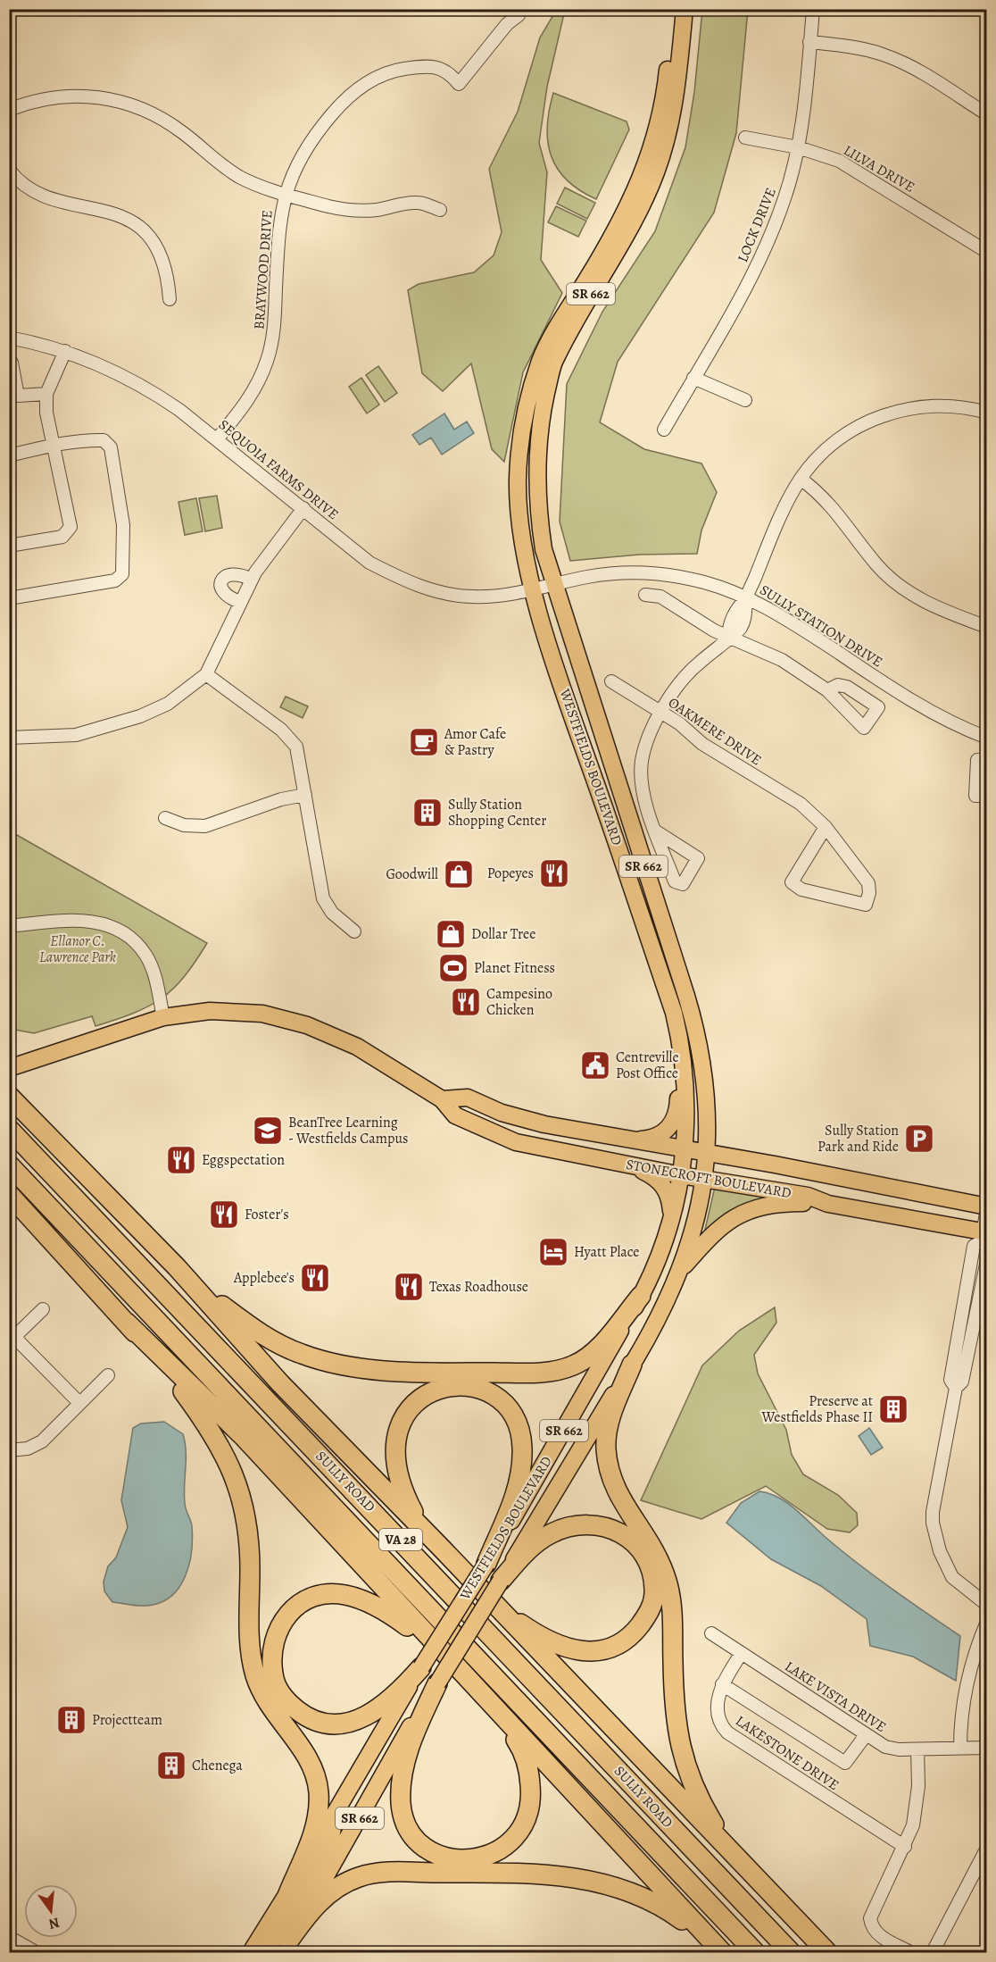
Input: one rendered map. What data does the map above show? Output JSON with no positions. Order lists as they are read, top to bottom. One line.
{"streets":{"highway":["SULLY ROAD","VA 28"],"main road":["SR 662","WESTFIELDS BOULEVARD","STONECROFT BOULEVARD"],"street":["LILVA DRIVE","LOCK DRIVE","BRAYWOOD DRIVE","SEQUOIA FARMS DRIVE","SULLY STATION DRIVE","OAKMERE DRIVE","LAKE VISTA DRIVE","LAKESTONE DRIVE"]},"crossings":[["LILVA DRIVE","LOCK DRIVE"],["BRAYWOOD DRIVE","SEQUOIA FARMS DRIVE"],["SEQUOIA FARMS DRIVE","SULLY STATION DRIVE"],["SEQUOIA FARMS DRIVE","WESTFIELDS BOULEVARD"],["SULLY STATION DRIVE","WESTFIELDS BOULEVARD"],["WESTFIELDS BOULEVARD","STONECROFT BOULEVARD"],["LAKE VISTA DRIVE","LAKESTONE DRIVE"]],"parks":["Ellanor C. Lawrence Park"],"places":{"cafe":["Amor Cafe & Pastry"],"building":["Sully Station Shopping Center","Preserve at Westfields Phase II","Projectteam","Chenega"],"restaurant":["Popeyes","Campesino Chicken","Eggspectation","Foster's","Applebee's","Texas Roadhouse"],"shop":["Goodwill","Dollar Tree"],"sports":["Planet Fitness"],"public building":["Centreville Post Office"],"school or university":["BeanTree Learning - Westfields Campus"],"parking":["Sully Station Park and Ride"],"hotel":["Hyatt Place"]},"north":"bottom"}
